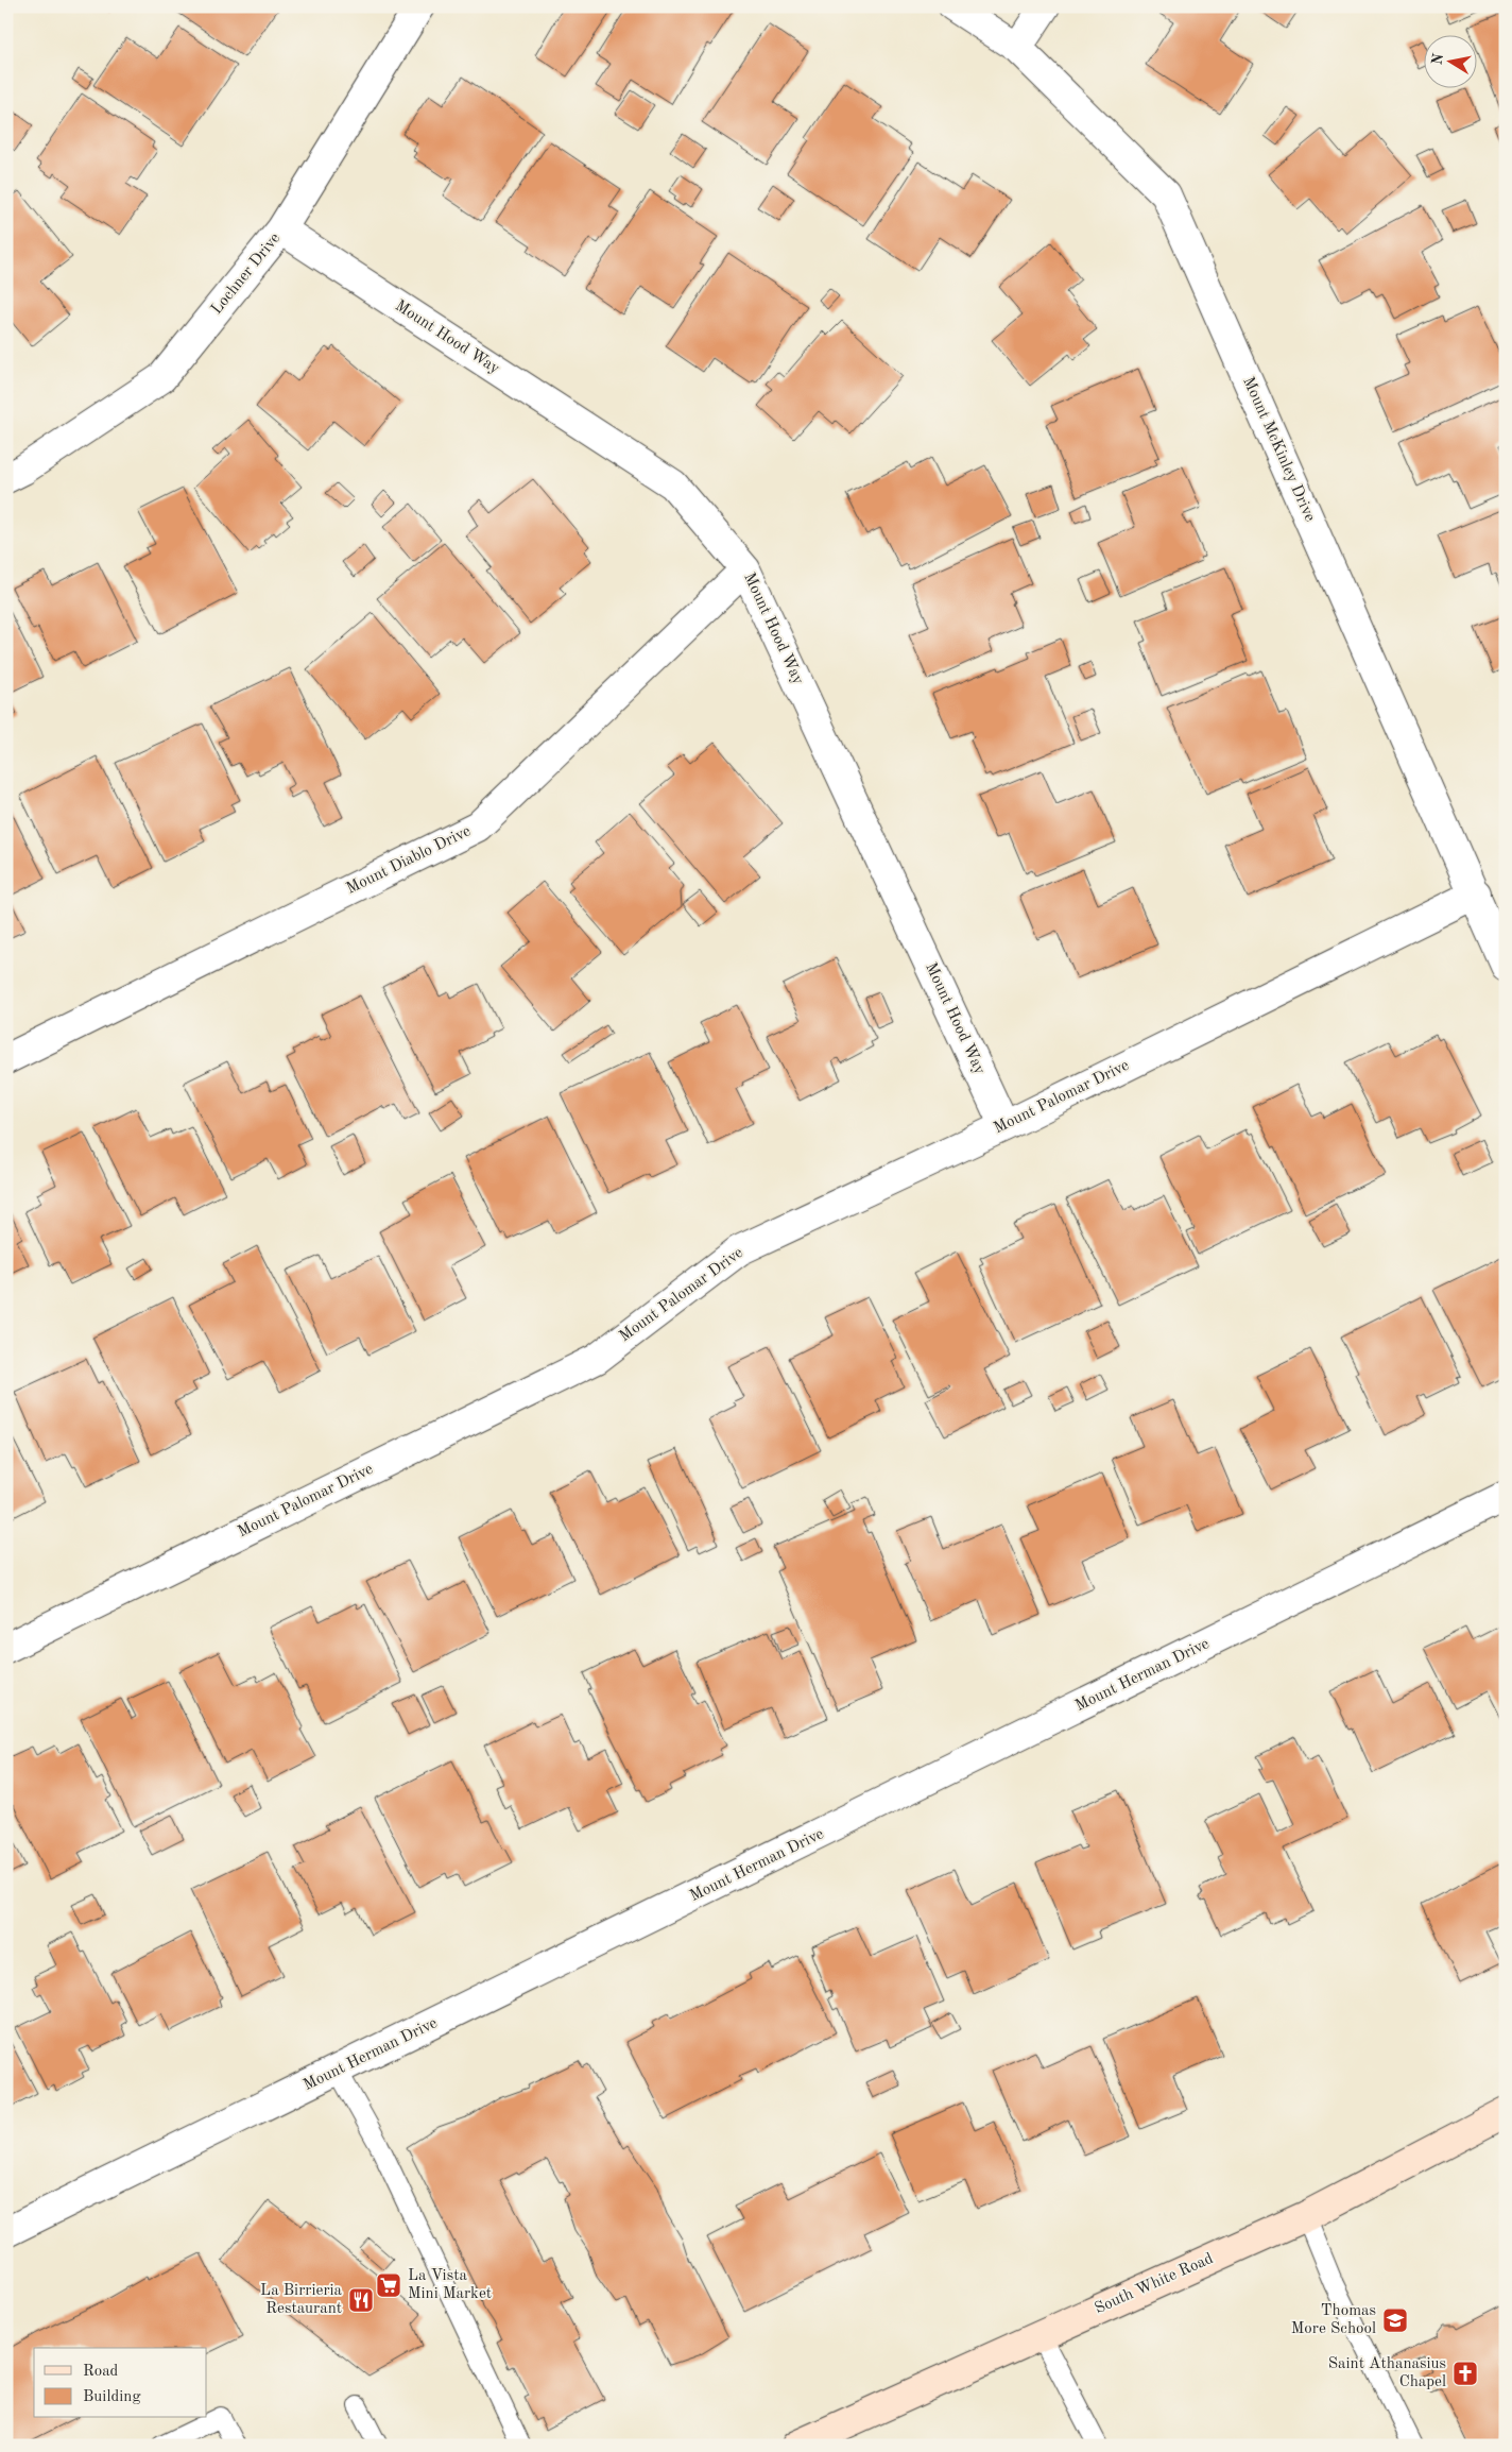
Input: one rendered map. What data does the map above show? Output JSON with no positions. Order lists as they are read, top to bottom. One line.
{"streets":{"main road":["South White Road"],"street":["Lochner Drive","Mount Hood Way","Mount McKinley Drive","Mount Diablo Drive","Mount Palomar Drive","Mount Herman Drive"]},"crossings":[["Lochner Drive","Mount Hood Way"],["Mount Hood Way","Mount Diablo Drive"],["Mount Hood Way","Mount Palomar Drive"],["Mount McKinley Drive","Mount Palomar Drive"]],"places":{"supermarket":["La Vista Mini Market"],"restaurant":["La Birrieria Restaurant"],"school or university":["Thomas More School"],"church":["Saint Athanasius Chapel"]},"legend":["Road","Building"],"north":"left"}
